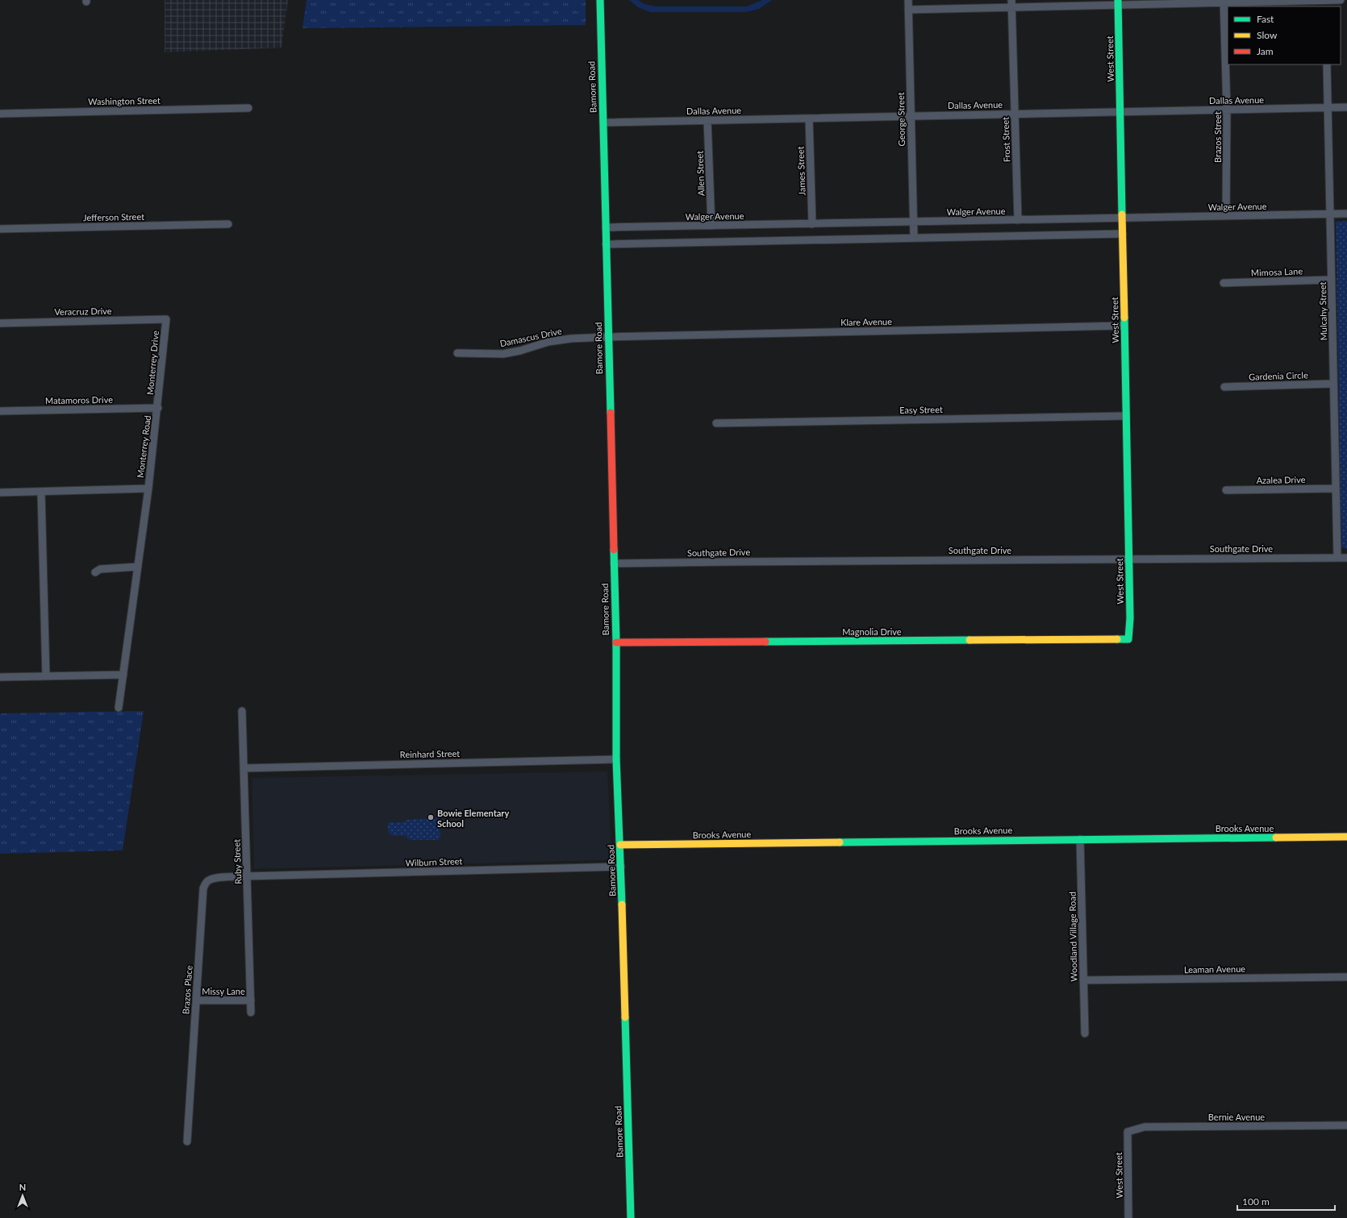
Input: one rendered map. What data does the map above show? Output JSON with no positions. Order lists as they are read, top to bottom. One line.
{"streets":{"street":["West Street","Bamore Road","Dallas Avenue","Washington Street","George Street","Brazos Street","Frost Street","James Street","Allen Street","Walger Avenue","Jefferson Street","Mimosa Lane","Veracruz Drive","Mulcahy Street","Klare Avenue","Damascus Drive","Monterrey Drive","Gardenia Circle","Matamoros Drive","Easy Street","Monterrey Road","Azalea Drive","Southgate Drive","Magnolia Drive","Reinhard Street","Brooks Avenue","Ruby Street","Wilburn Street","Woodland Village Road","Leaman Avenue","Brazos Place","Missy Lane","Bernie Avenue"]},"crossings":[["West Street","Dallas Avenue"],["West Street","Walger Avenue"],["West Street","Klare Avenue"],["West Street","Easy Street"],["West Street","Southgate Drive"],["West Street","Magnolia Drive"],["West Street","Bernie Avenue"],["Bamore Road","Dallas Avenue"],["Bamore Road","Walger Avenue"],["Bamore Road","Klare Avenue"],["Bamore Road","Damascus Drive"],["Bamore Road","Southgate Drive"],["Bamore Road","Magnolia Drive"],["Bamore Road","Reinhard Street"],["Bamore Road","Brooks Avenue"],["Bamore Road","Wilburn Street"],["Dallas Avenue","George Street"],["Dallas Avenue","Brazos Street"],["Dallas Avenue","Frost Street"],["Dallas Avenue","James Street"],["Dallas Avenue","Allen Street"],["Dallas Avenue","Mulcahy Street"],["George Street","Walger Avenue"],["Brazos Street","Walger Avenue"],["Frost Street","Walger Avenue"],["James Street","Walger Avenue"],["Allen Street","Walger Avenue"],["Walger Avenue","Mulcahy Street"],["Mimosa Lane","Mulcahy Street"],["Veracruz Drive","Monterrey Drive"],["Mulcahy Street","Gardenia Circle"],["Mulcahy Street","Azalea Drive"],["Mulcahy Street","Southgate Drive"],["Klare Avenue","Damascus Drive"],["Monterrey Drive","Matamoros Drive"],["Monterrey Drive","Monterrey Road"],["Matamoros Drive","Monterrey Road"],["Reinhard Street","Ruby Street"],["Brooks Avenue","Woodland Village Road"],["Ruby Street","Wilburn Street"],["Ruby Street","Brazos Place"],["Ruby Street","Missy Lane"],["Wilburn Street","Brazos Place"],["Woodland Village Road","Leaman Avenue"],["Brazos Place","Missy Lane"]],"places":["Bowie Elementary School"],"legend":["Fast","Slow","Jam"],"scale_bar":"100 m","north":"top"}
